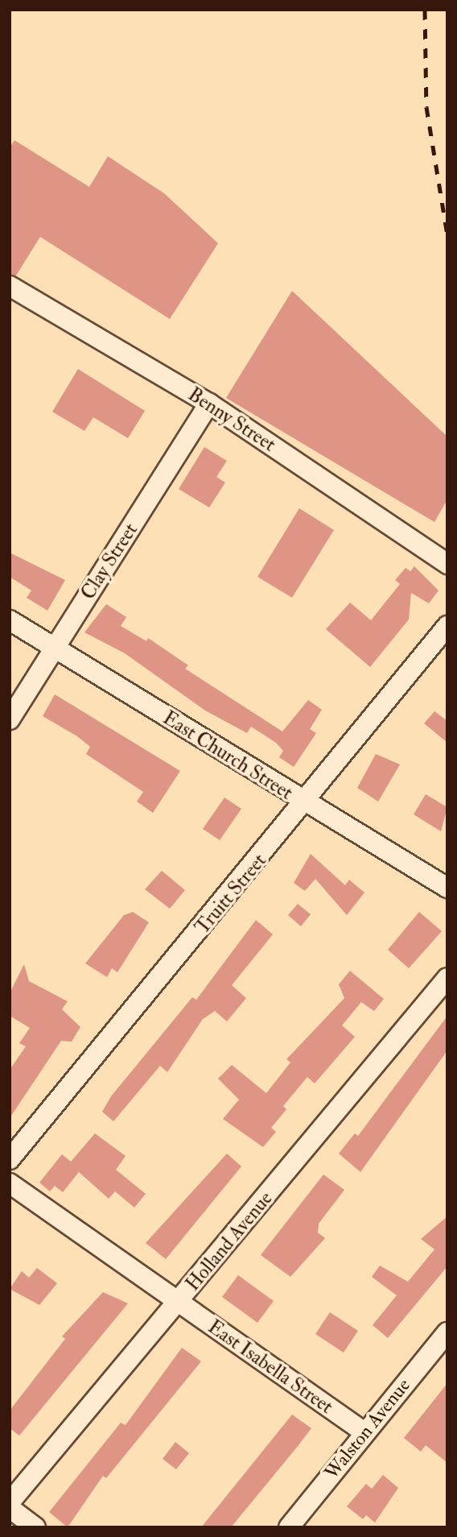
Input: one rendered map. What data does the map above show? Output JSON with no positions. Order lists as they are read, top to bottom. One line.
{"streets":{"street":["Benny Street","Clay Street","East Church Street","Truitt Street","Holland Avenue","East Isabella Street","Walston Avenue"]},"crossings":[["Benny Street","Clay Street"],["Clay Street","East Church Street"],["East Church Street","Truitt Street"],["Holland Avenue","East Isabella Street"],["East Isabella Street","Walston Avenue"]]}
